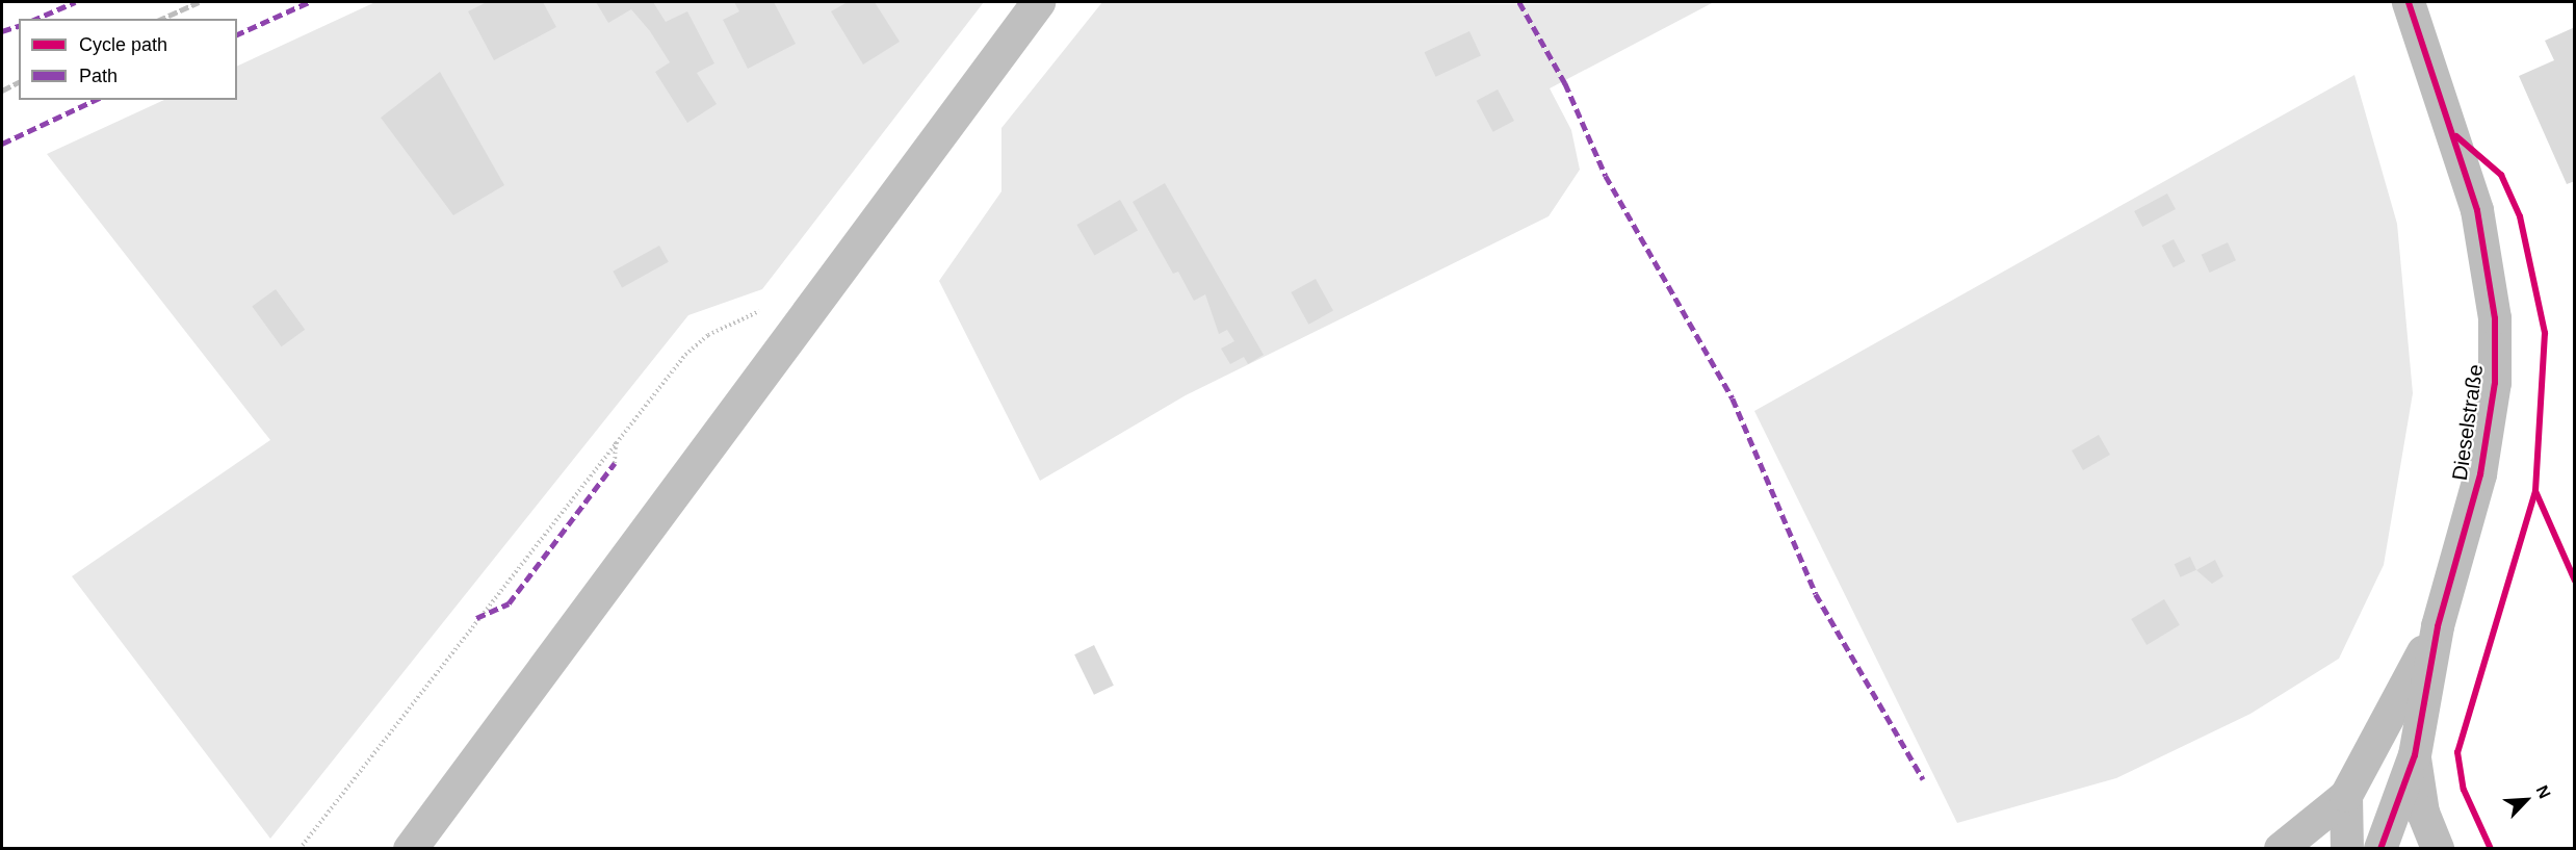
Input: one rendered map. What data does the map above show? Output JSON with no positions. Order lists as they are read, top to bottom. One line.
{"streets":{"street":["Dieselstraße"]},"legend":["Cycle path","Path"],"north":"top right"}
